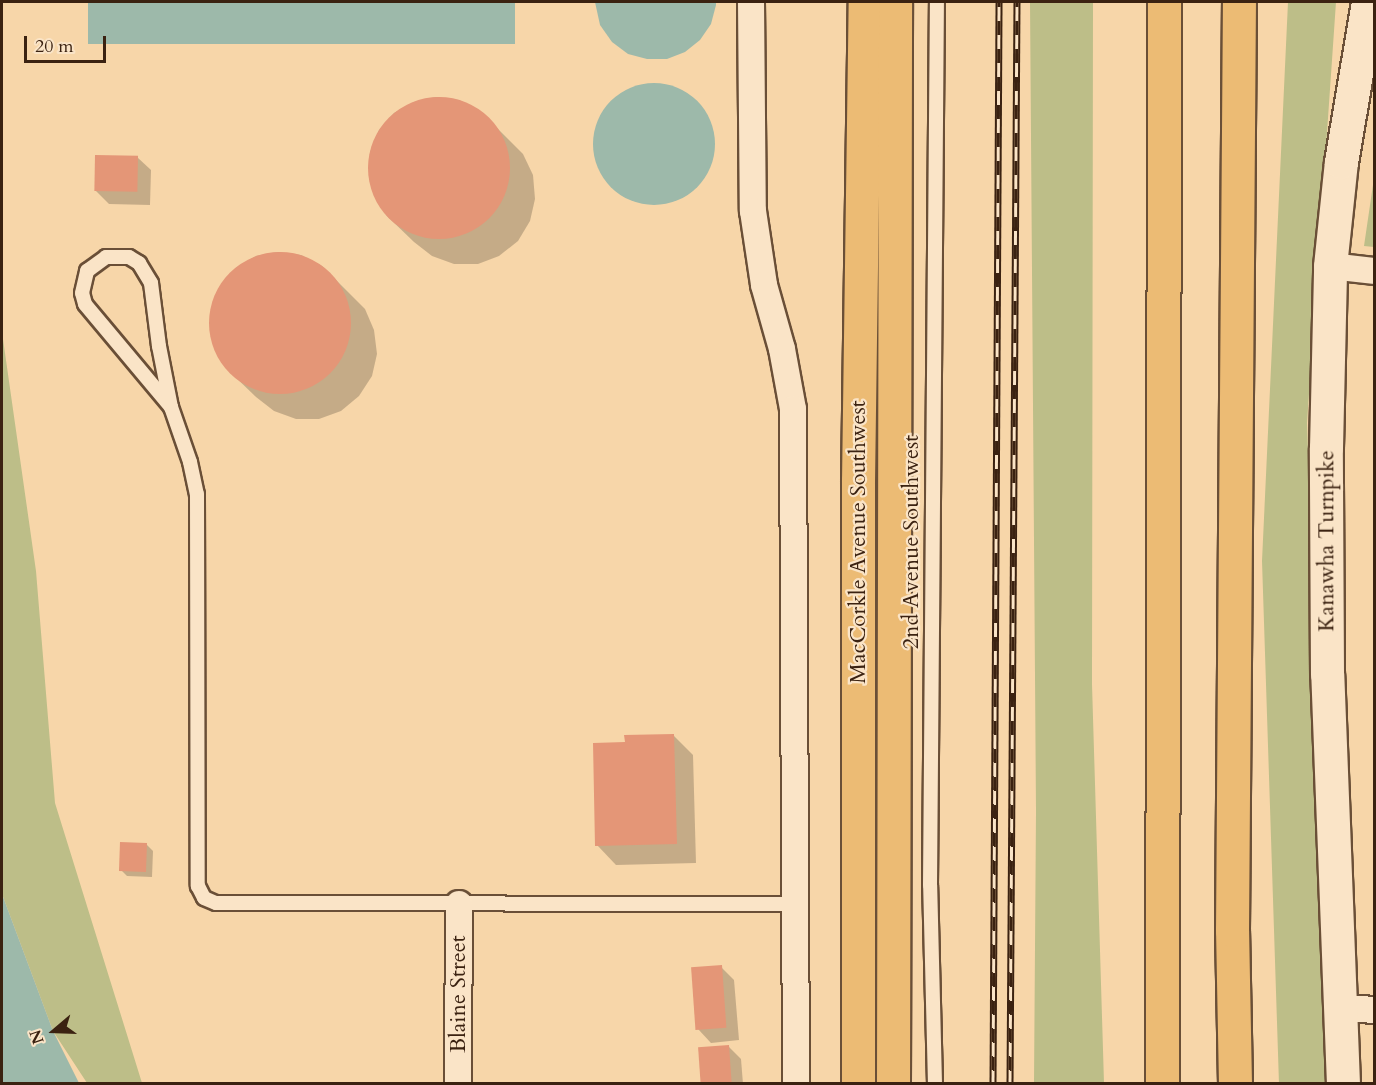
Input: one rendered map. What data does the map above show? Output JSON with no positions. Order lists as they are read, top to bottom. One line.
{"streets":{"main road":["Kanawha Turnpike","MacCorkle Avenue Southwest"],"street":["Blaine Street"],"lane":["2nd Avenue Southwest"]},"scale_bar":"20 m","north":"left"}
